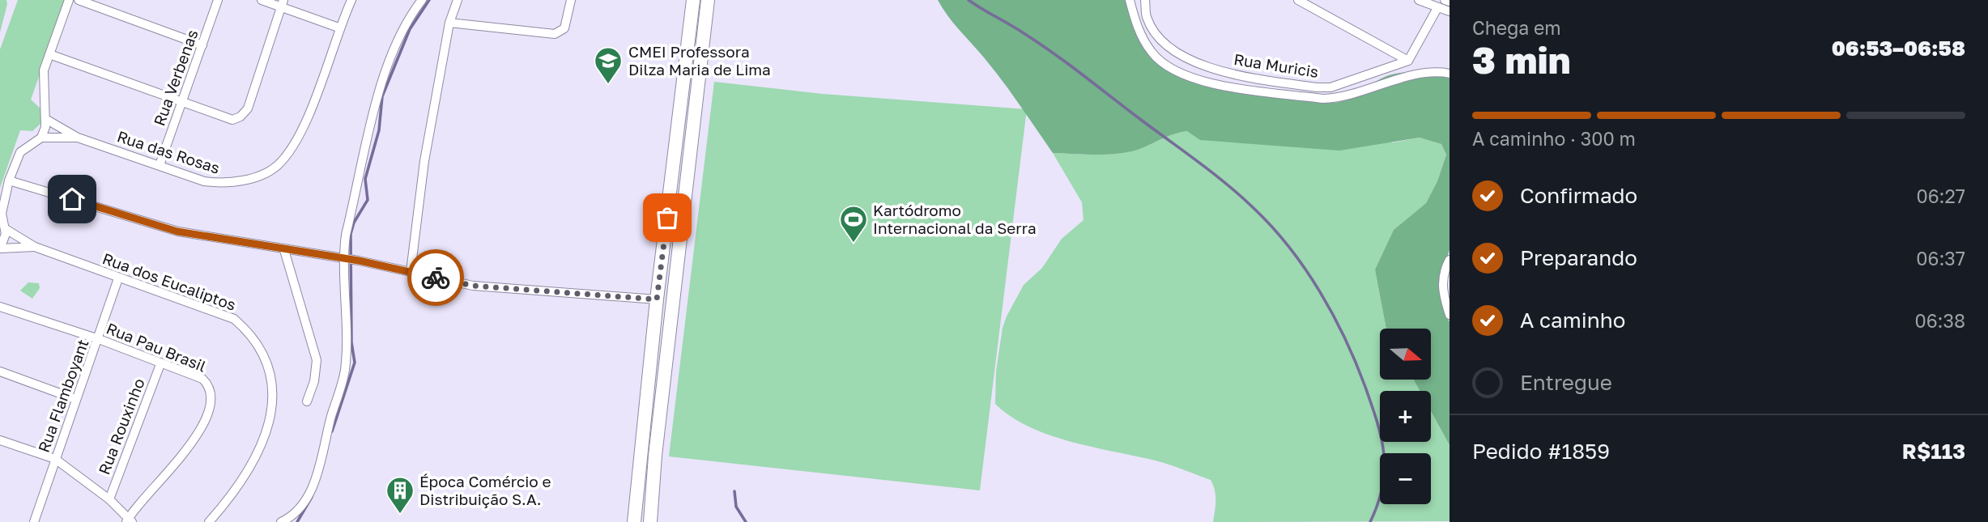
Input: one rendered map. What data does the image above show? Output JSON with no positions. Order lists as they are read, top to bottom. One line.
{"streets":{"street":["Rua Muricis","Rua Verbenas","Rua das Rosas","Rua dos Eucaliptos","Rua Pau Brasil","Rua Flamboyant","Rua Rouxinho"]},"crossings":[["Rua Verbenas","Rua das Rosas"],["Rua dos Eucaliptos","Rua Flamboyant"],["Rua Pau Brasil","Rua Flamboyant"],["Rua Pau Brasil","Rua Rouxinho"]],"places":{"school or university":["CMEI Professora Dilza Maria de Lima"],"sports":["Kartódromo Internacional da Serra"],"building":["Época Comércio e Distribuição S.A."]},"north":"right","page":{"heading":["3 min","Chega em","06:53–06:58"],"panel":["Pedido #1859","R$113"],"bar":"A caminho · 300 m","list":[["Confirmado","06:27"],["Preparando","06:37"],["A caminho","06:38"],"Entregue"],"map_buttons":["+","−"]}}
